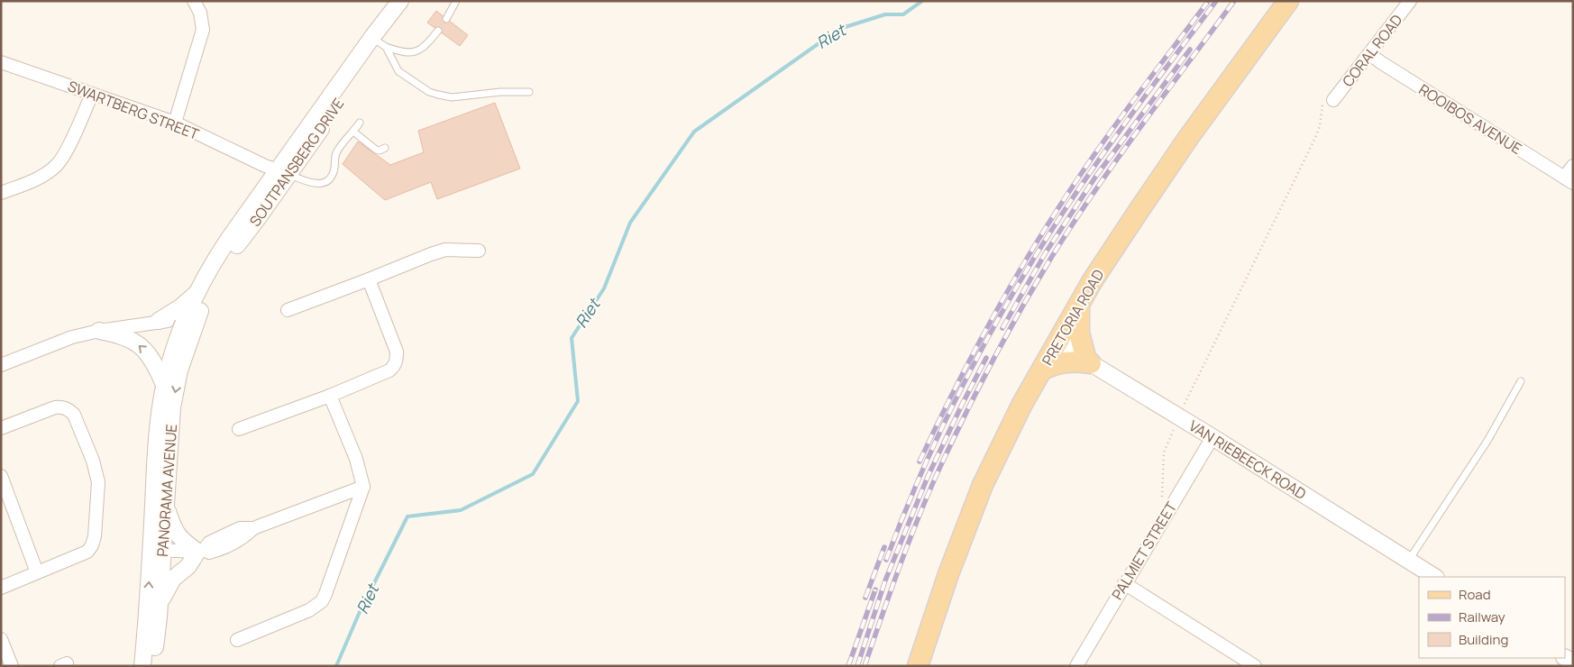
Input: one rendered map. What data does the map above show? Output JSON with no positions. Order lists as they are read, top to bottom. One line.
{"streets":{"main road":["PRETORIA ROAD"],"street":["CORAL ROAD","SWARTBERG STREET","ROOIBOS AVENUE","SOUTPANSBERG DRIVE","VAN RIEBEECK ROAD","PANORAMA AVENUE","PALMIET STREET"]},"crossings":[["CORAL ROAD","ROOIBOS AVENUE"],["SWARTBERG STREET","SOUTPANSBERG DRIVE"],["SOUTPANSBERG DRIVE","PANORAMA AVENUE"],["PRETORIA ROAD","VAN RIEBEECK ROAD"],["VAN RIEBEECK ROAD","PALMIET STREET"]],"water":["Riet"],"legend":["Road","Railway","Building"]}
